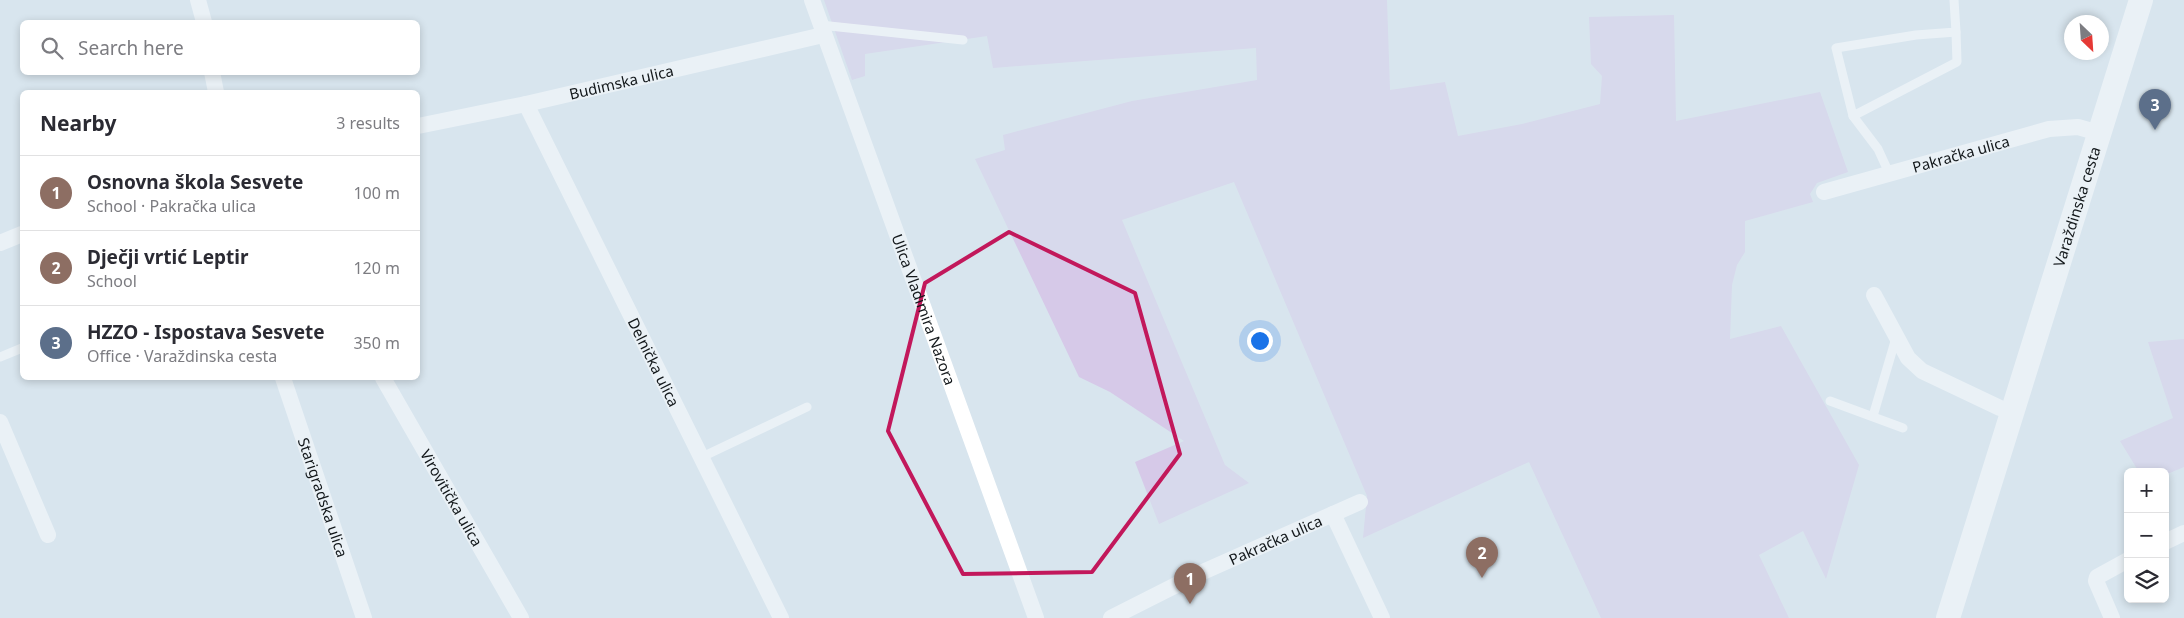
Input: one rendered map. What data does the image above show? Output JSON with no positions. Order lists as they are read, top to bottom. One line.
{"streets":{"main road":["Varaždinska cesta"],"street":["Budimska ulica","Pakračka ulica","Ulica Vladimira Nazora","Delnička ulica","Starigradska ulica","Virovitička ulica"]},"crossings":[["Budimska ulica","Ulica Vladimira Nazora"],["Budimska ulica","Delnička ulica"],["Pakračka ulica","Varaždinska cesta"]],"north":"bottom right","page":{"search":"Search here","pins":["3","2","1"],"heading":["Nearby","3 results"],"list":[{"mark":"1","name":"Osnovna škola Sesvete","note":"School · Pakračka ulica","value":"100 m"},{"mark":"2","name":"Dječji vrtić Leptir","note":"School","value":"120 m"},{"mark":"3","name":"HZZO - Ispostava Sesvete","note":"Office · Varaždinska cesta","value":"350 m"}],"map_buttons":["+","−"]}}
